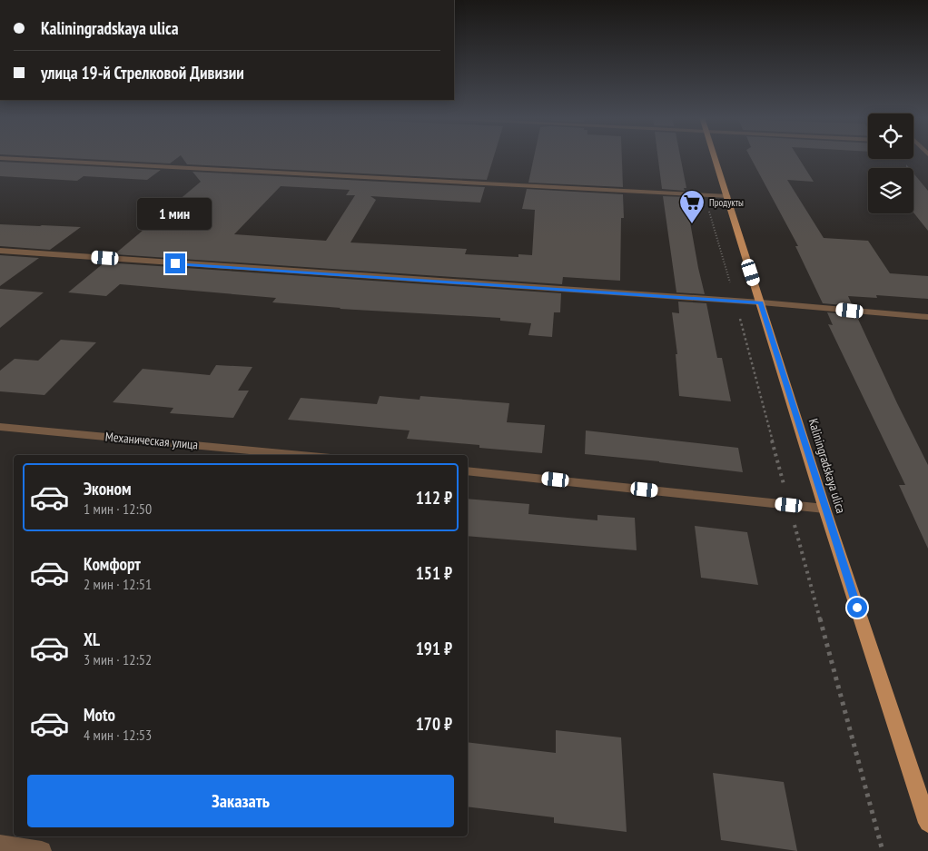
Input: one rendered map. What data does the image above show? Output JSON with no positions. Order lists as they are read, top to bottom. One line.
{"streets":{"main road":["Kaliningradskaya ulica"],"street":["Механическая улица"]},"places":{"supermarket":["Продукты"]},"page":{"banner":["Kaliningradskaya ulica","улица 19-й Стрелковой Дивизии"],"bubble":"1 мин","list":[{"name":"Эконом","note":"1 мин · 12:50","value":"112 ₽"},{"name":"Комфорт","note":"2 мин · 12:51","value":"151 ₽"},{"name":"XL","note":"3 мин · 12:52","value":"191 ₽"},{"name":"Moto","note":"4 мин · 12:53","value":"170 ₽"}],"buttons":"Заказать"}}
